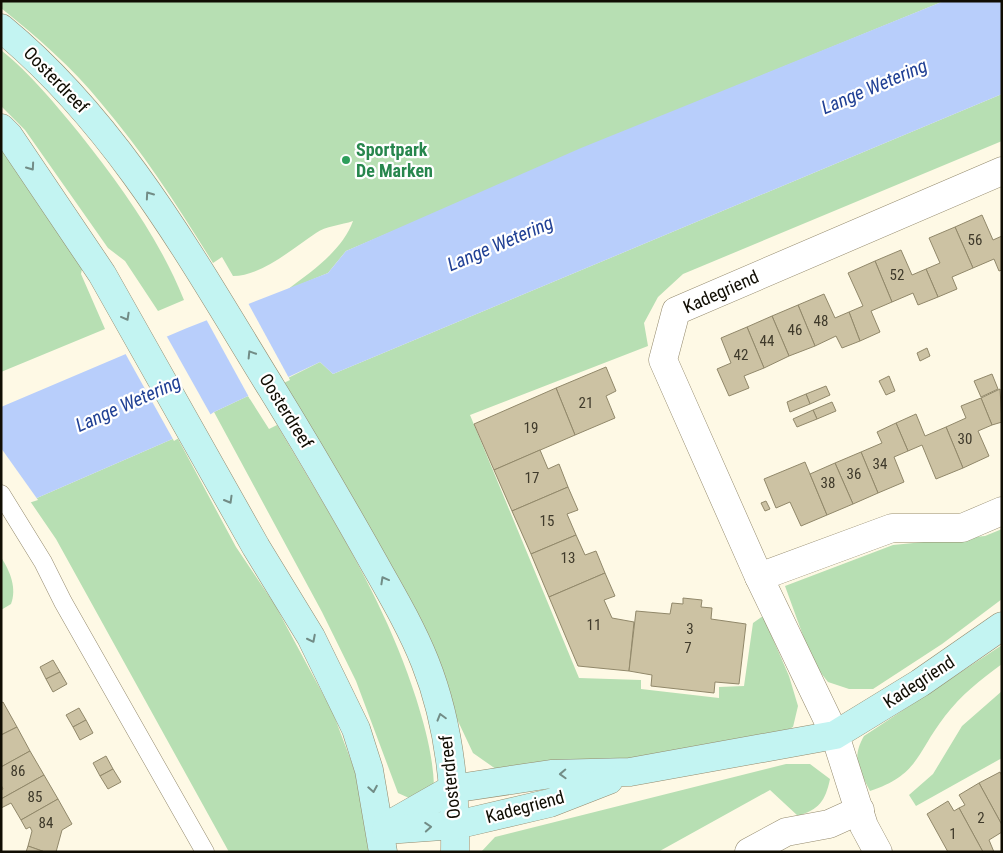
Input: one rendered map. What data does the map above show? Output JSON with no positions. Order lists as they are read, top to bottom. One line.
{"streets":{"main road":["Oosterdreef","Kadegriend"]},"crossings":[["Oosterdreef","Kadegriend"]],"water":["Lange Wetering"],"places":["Sportpark De Marken"],"house_numbers":["56","52","48","46","44","42","21","19","30","34","36","17","38","15","13","11","3","7","86","85","2","84","1"]}
